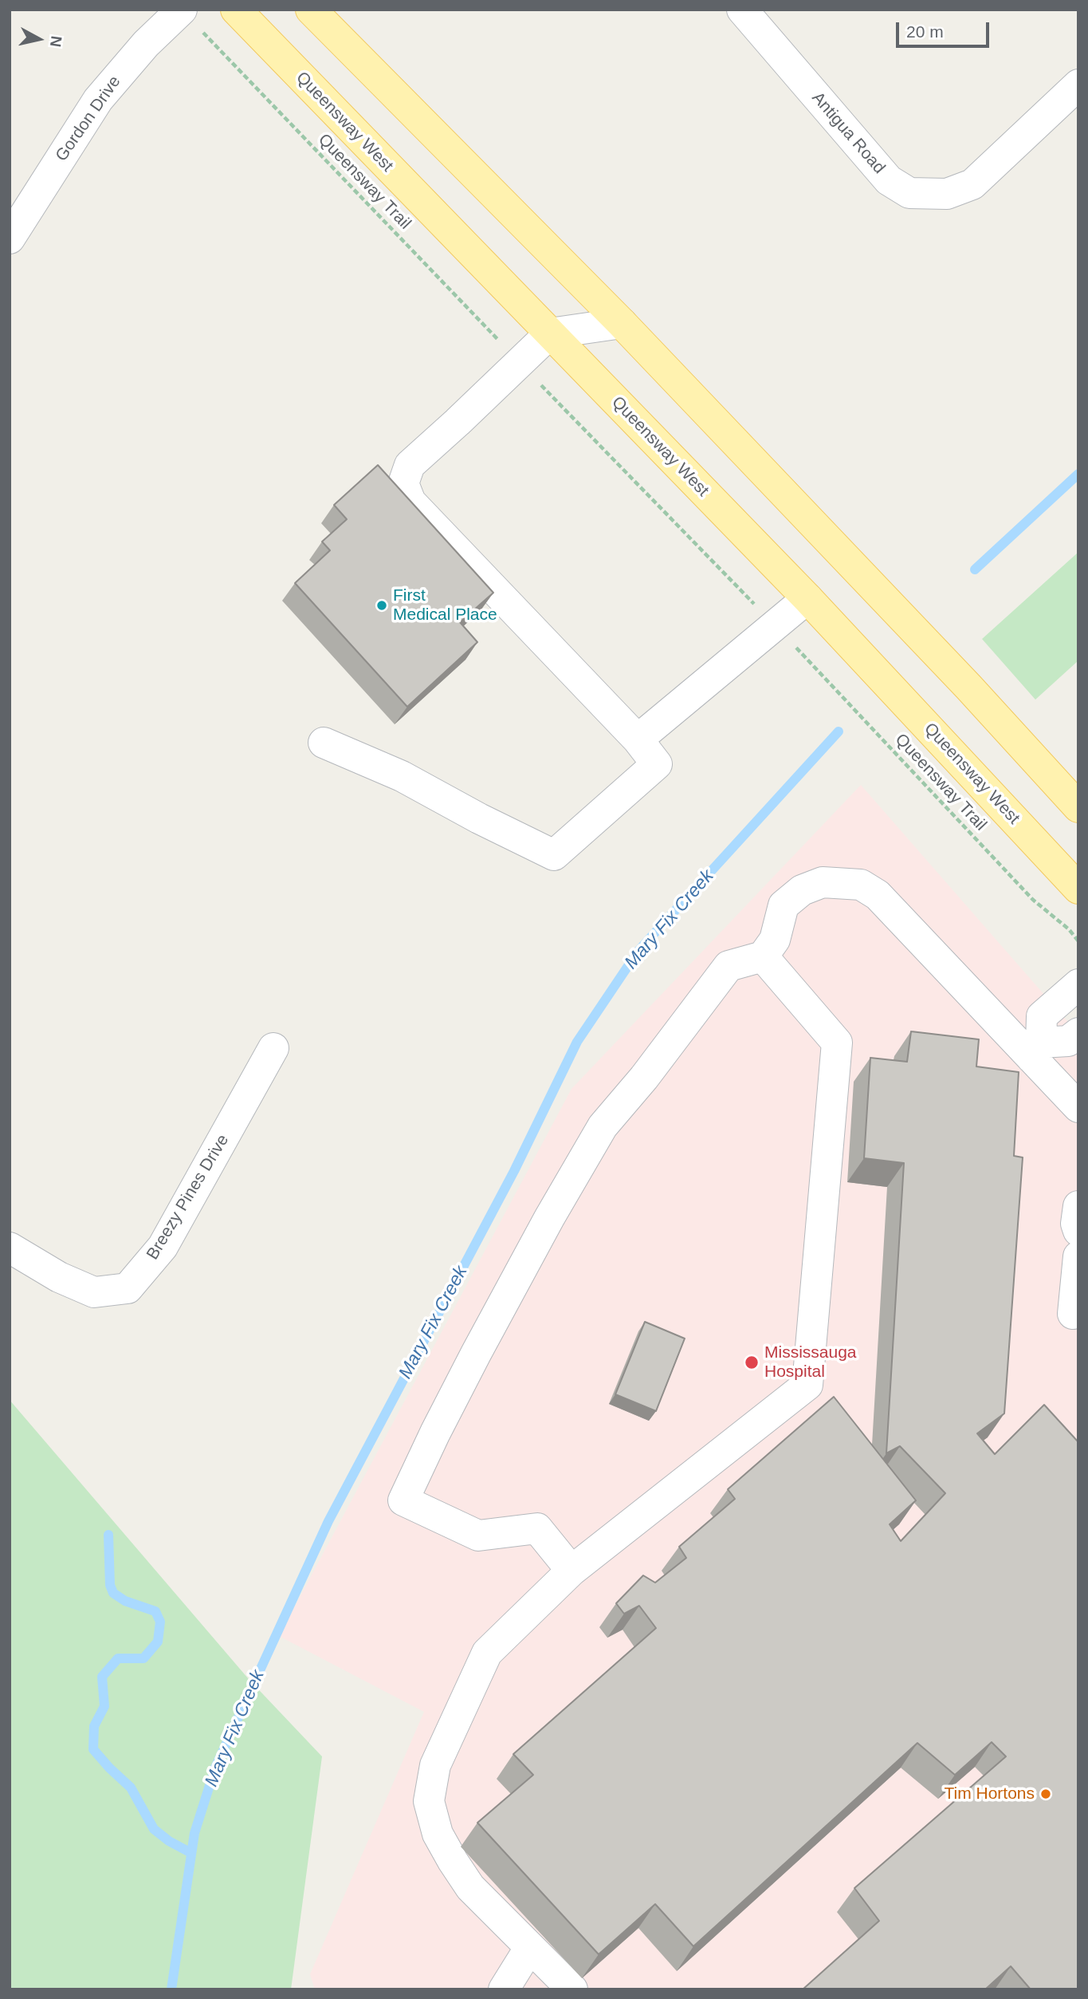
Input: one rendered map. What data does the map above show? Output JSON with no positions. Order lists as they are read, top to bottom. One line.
{"streets":{"main road":["Queensway West"],"street":["Gordon Drive","Antigua Road","Breezy Pines Drive"],"path":["Queensway Trail"]},"water":["Mary Fix Creek"],"places":["First Medical Place","Mississauga Hospital","Tim Hortons"],"scale_bar":"20 m","north":"right"}
